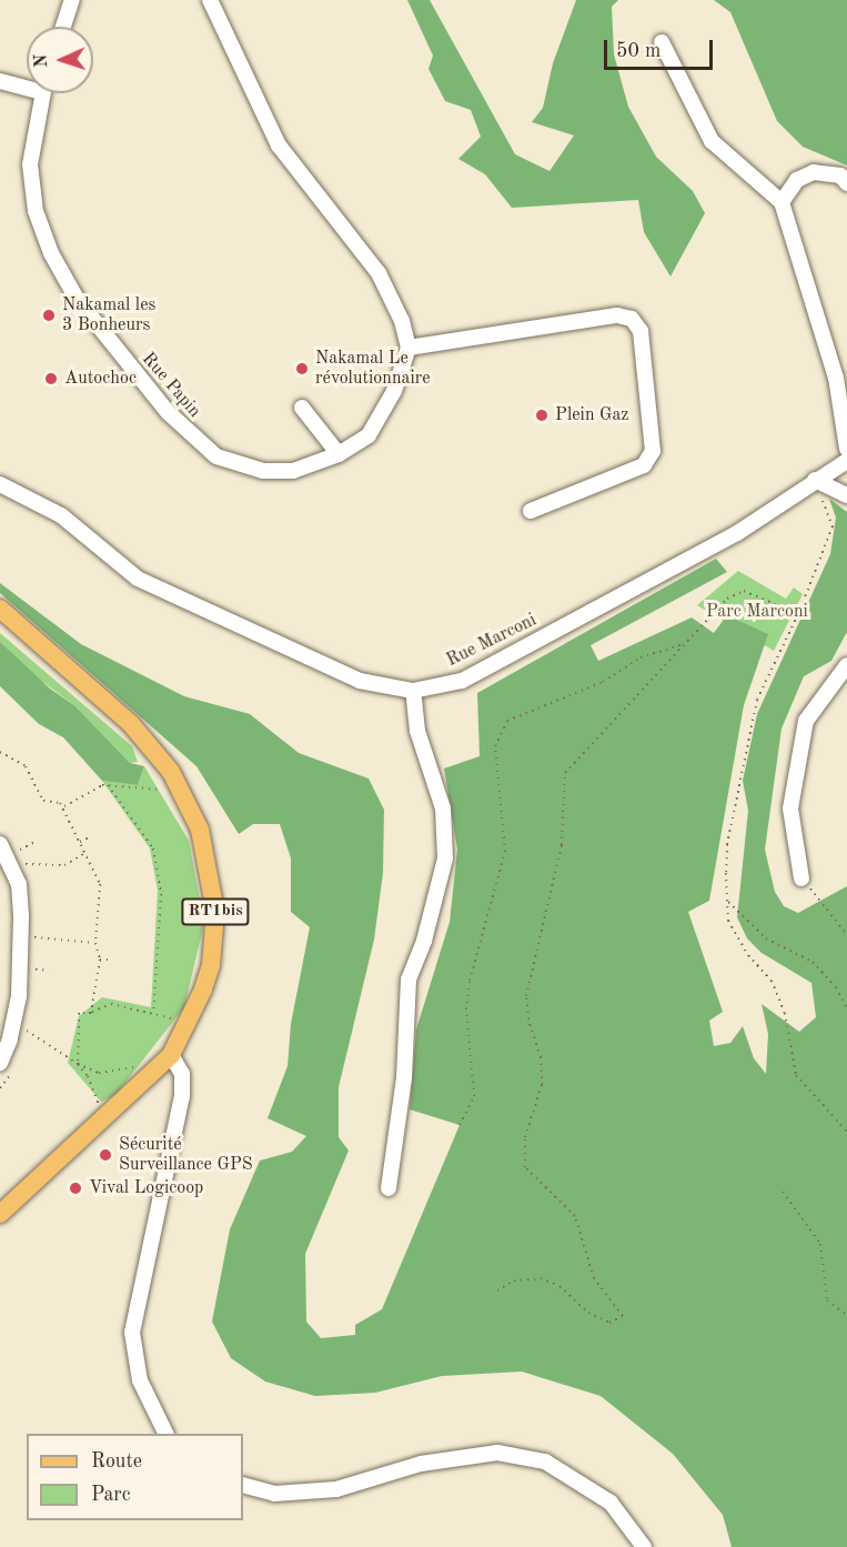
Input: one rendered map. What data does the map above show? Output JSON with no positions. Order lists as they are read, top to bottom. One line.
{"streets":{"main road":["RT1bis"],"street":["Rue Papin","Rue Marconi"]},"parks":["Parc Marconi"],"places":["Nakamal les 3 Bonheurs","Nakamal Le révolutionnaire","Autochoc","Plein Gaz","Sécurité Surveillance GPS","Vival Logicoop"],"legend":["Route","Parc"],"scale_bar":"50 m","north":"left"}
